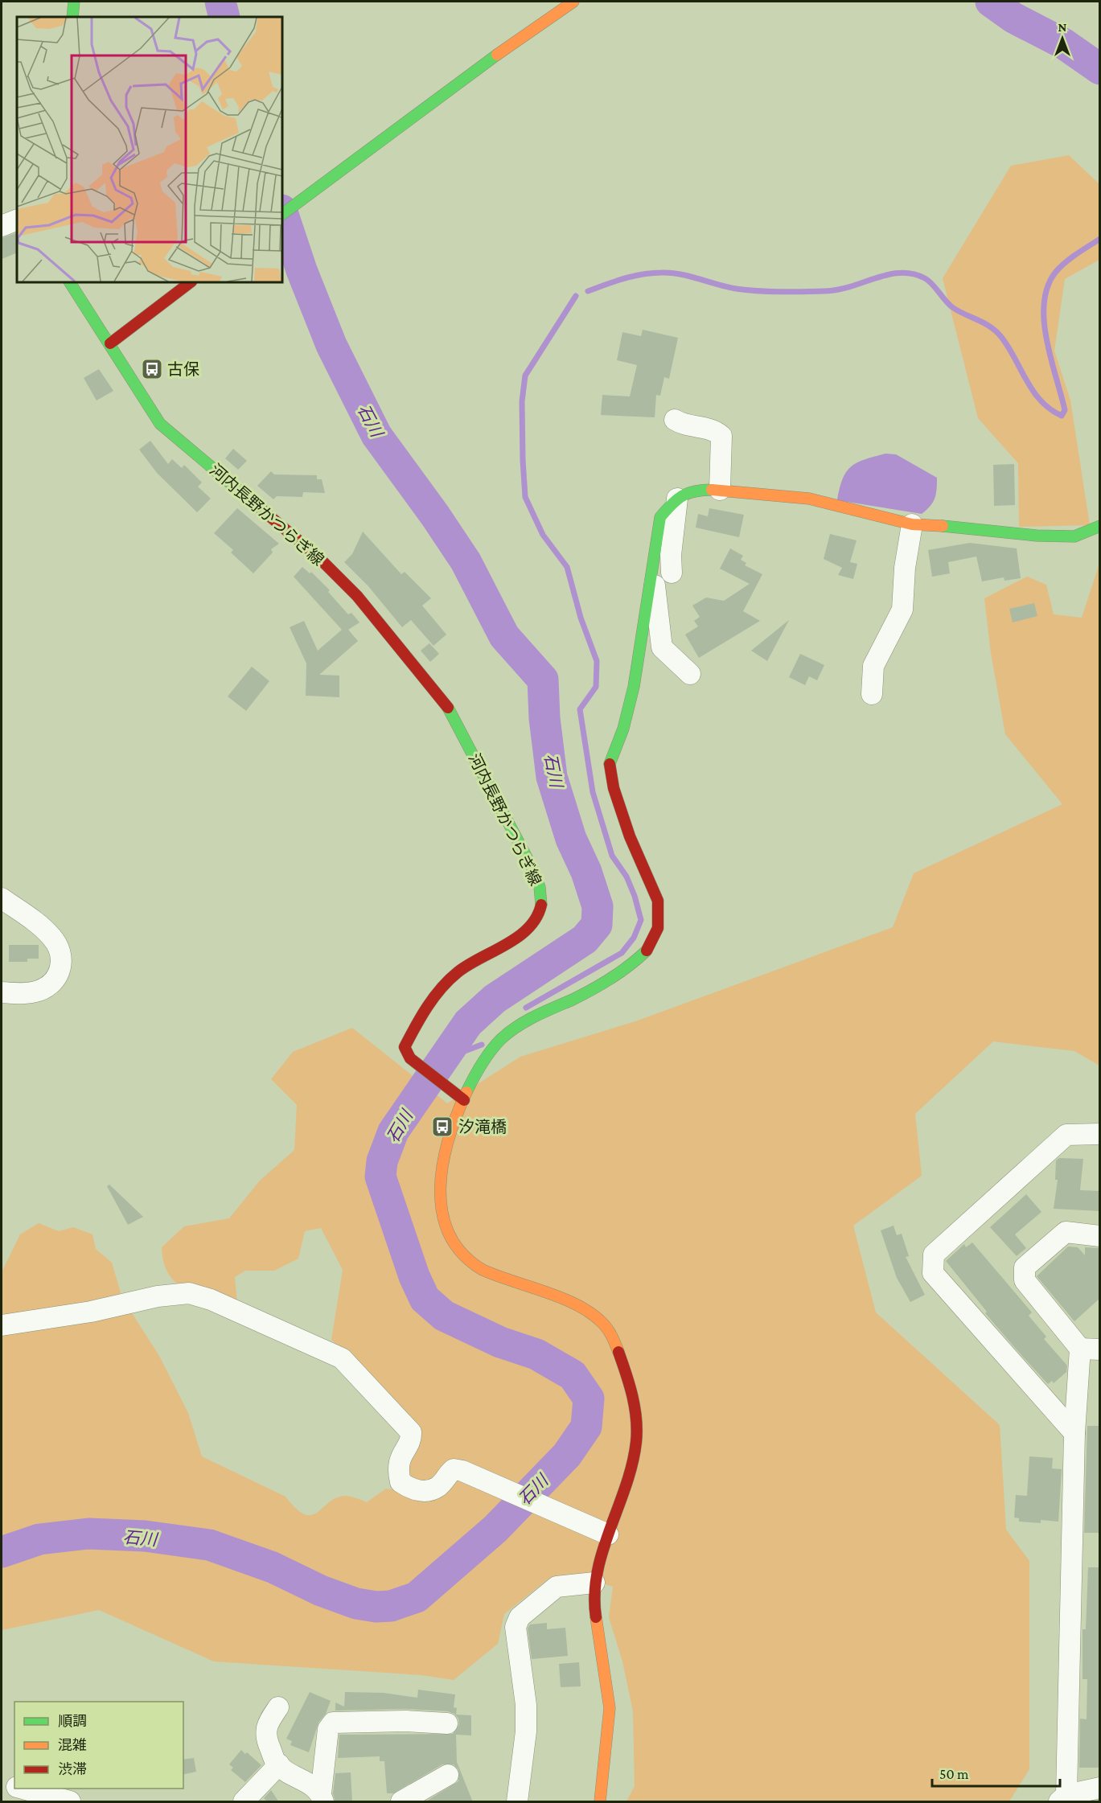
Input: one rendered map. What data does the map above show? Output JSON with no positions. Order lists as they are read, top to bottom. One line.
{"streets":{"main road":["河内長野かつらぎ線"]},"water":["石川"],"places":{"bus stop":["古保","汐滝橋"]},"legend":["順調","混雑","渋滞"],"scale_bar":"50 m","north":"top"}
